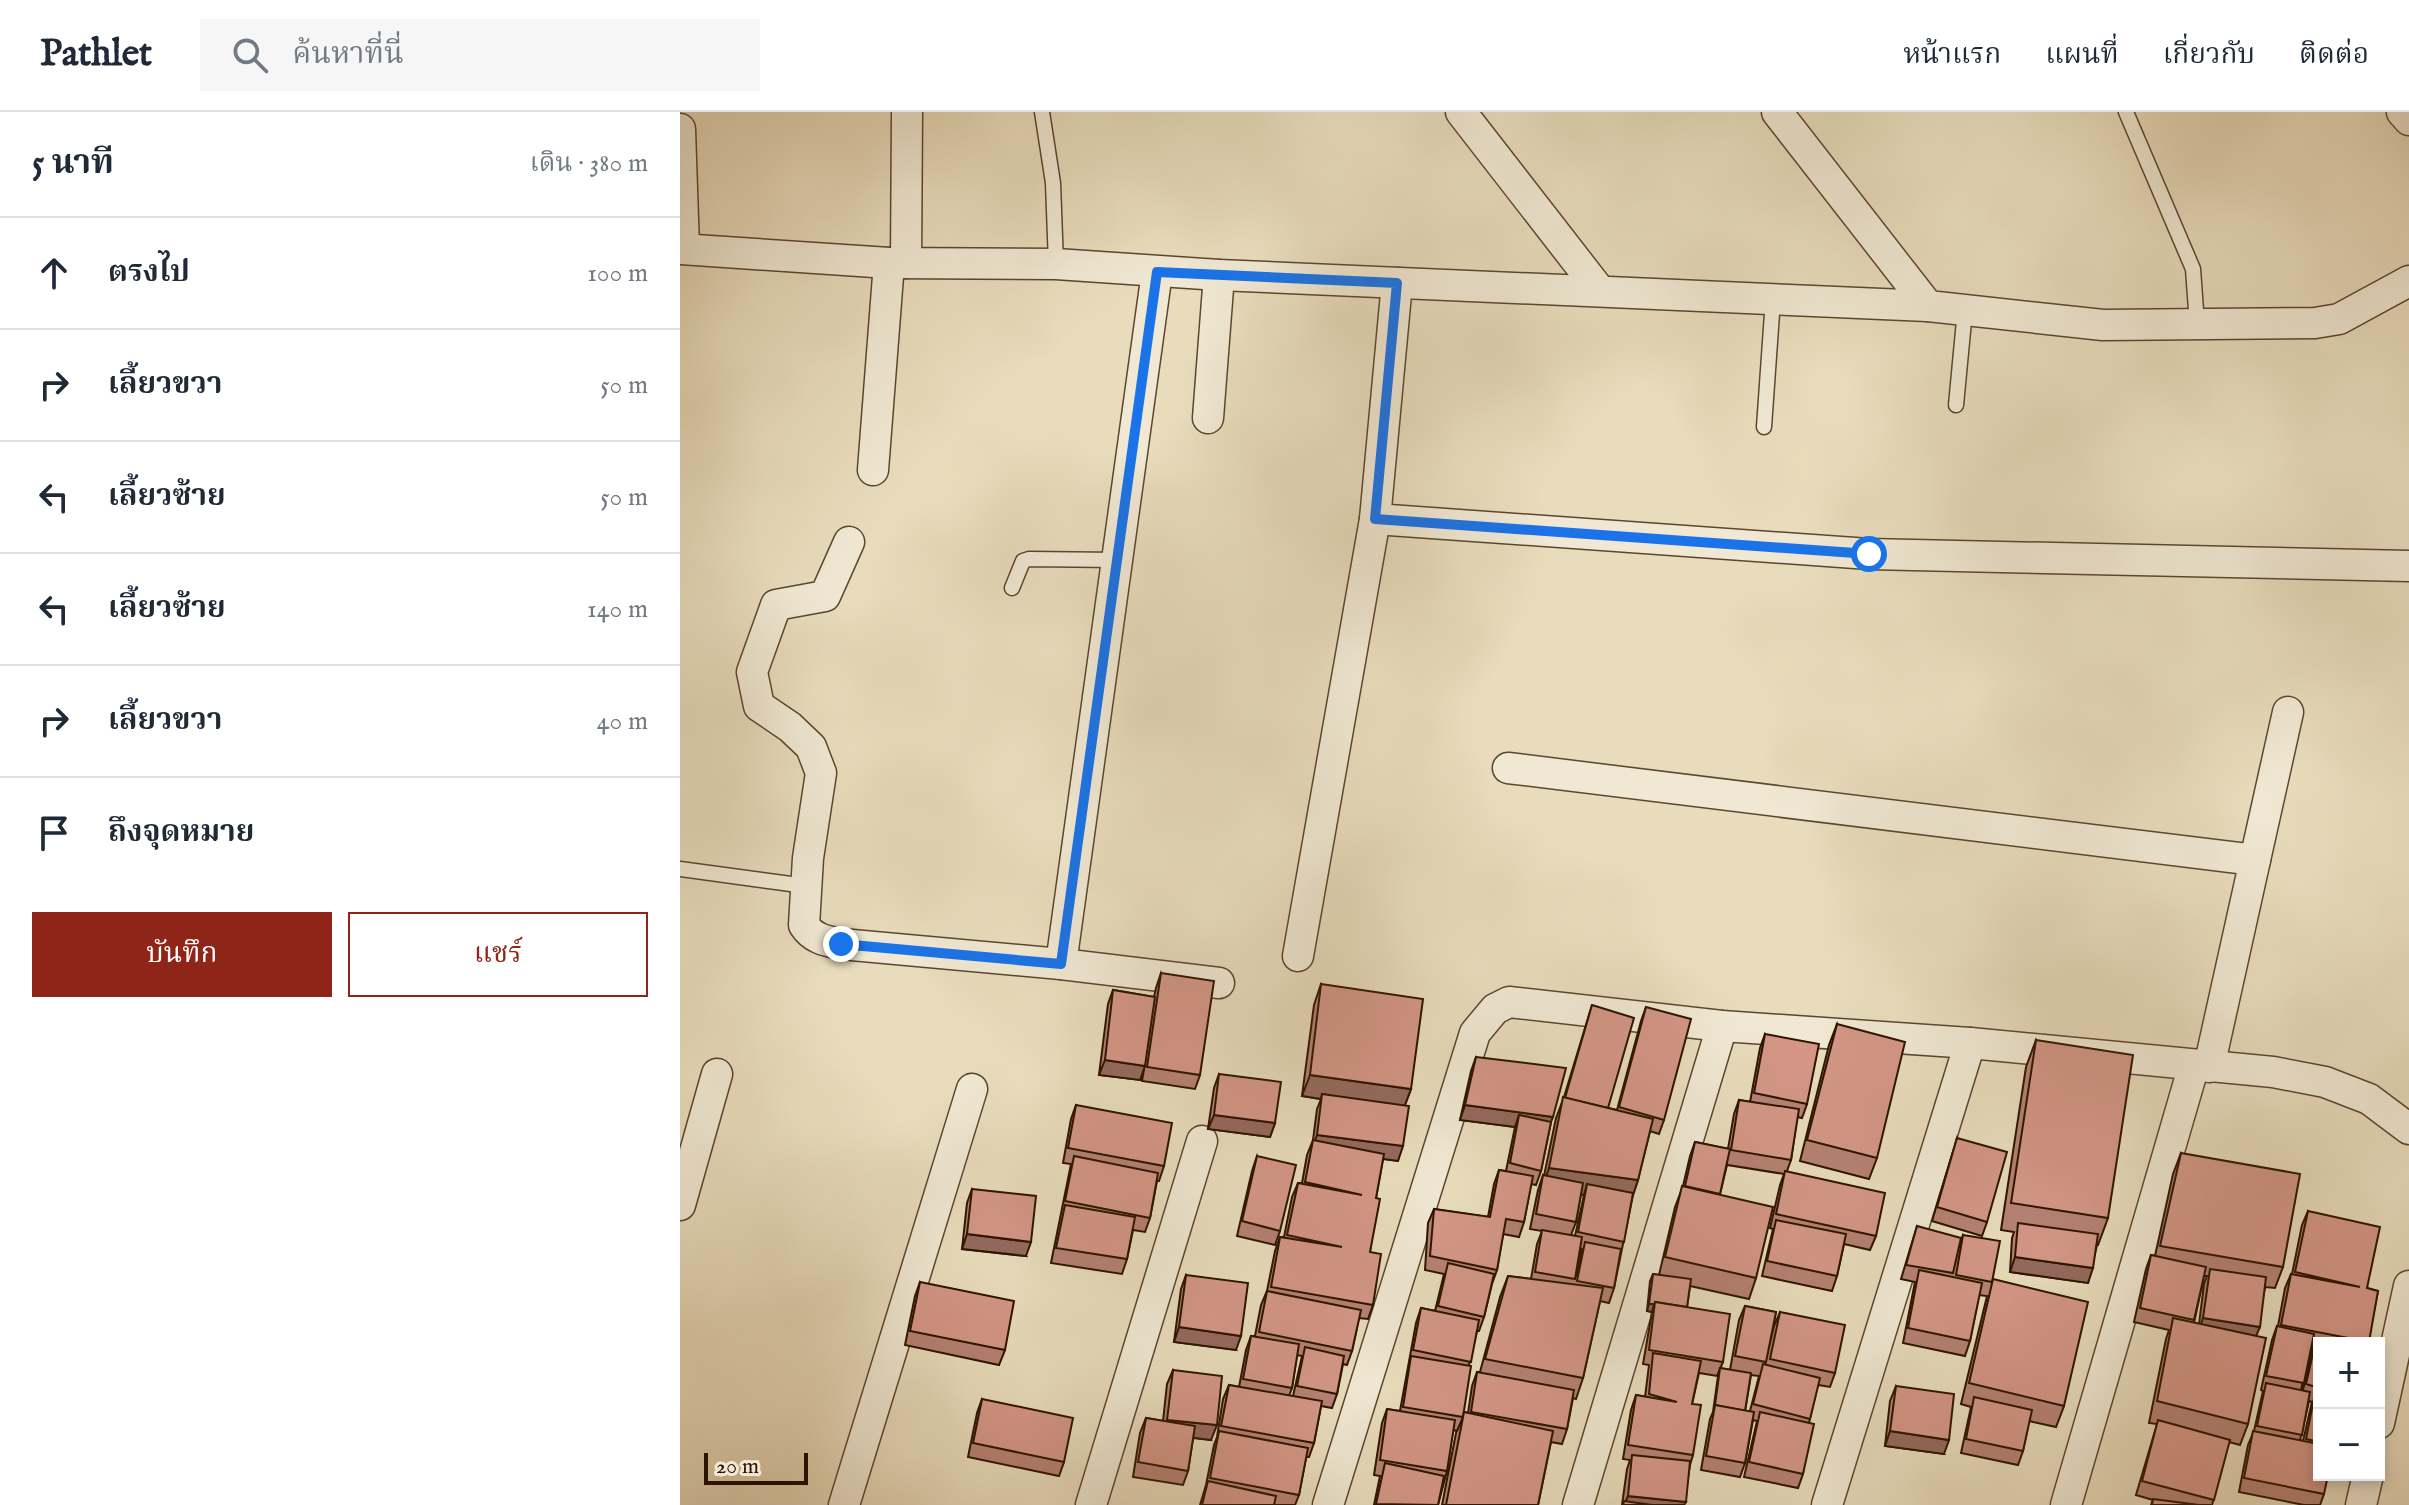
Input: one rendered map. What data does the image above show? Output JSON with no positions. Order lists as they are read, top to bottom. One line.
{"scale_bar":"20 m","page":{"header":"Pathlet","search":"ค้นหาที่นี่","nav":["หน้าแรก","แผนที่","เกี่ยวกับ","ติดต่อ"],"heading":["5 นาที","เดิน · 380 m"],"list":[["ตรงไป","100 m"],["เลี้ยวขวา","50 m"],["เลี้ยวซ้าย","50 m"],["เลี้ยวซ้าย","140 m"],["เลี้ยวขวา","40 m"],"ถึงจุดหมาย"],"buttons":["บันทึก","แชร์"],"map_buttons":["+","−"],"scale":"20 m"}}
